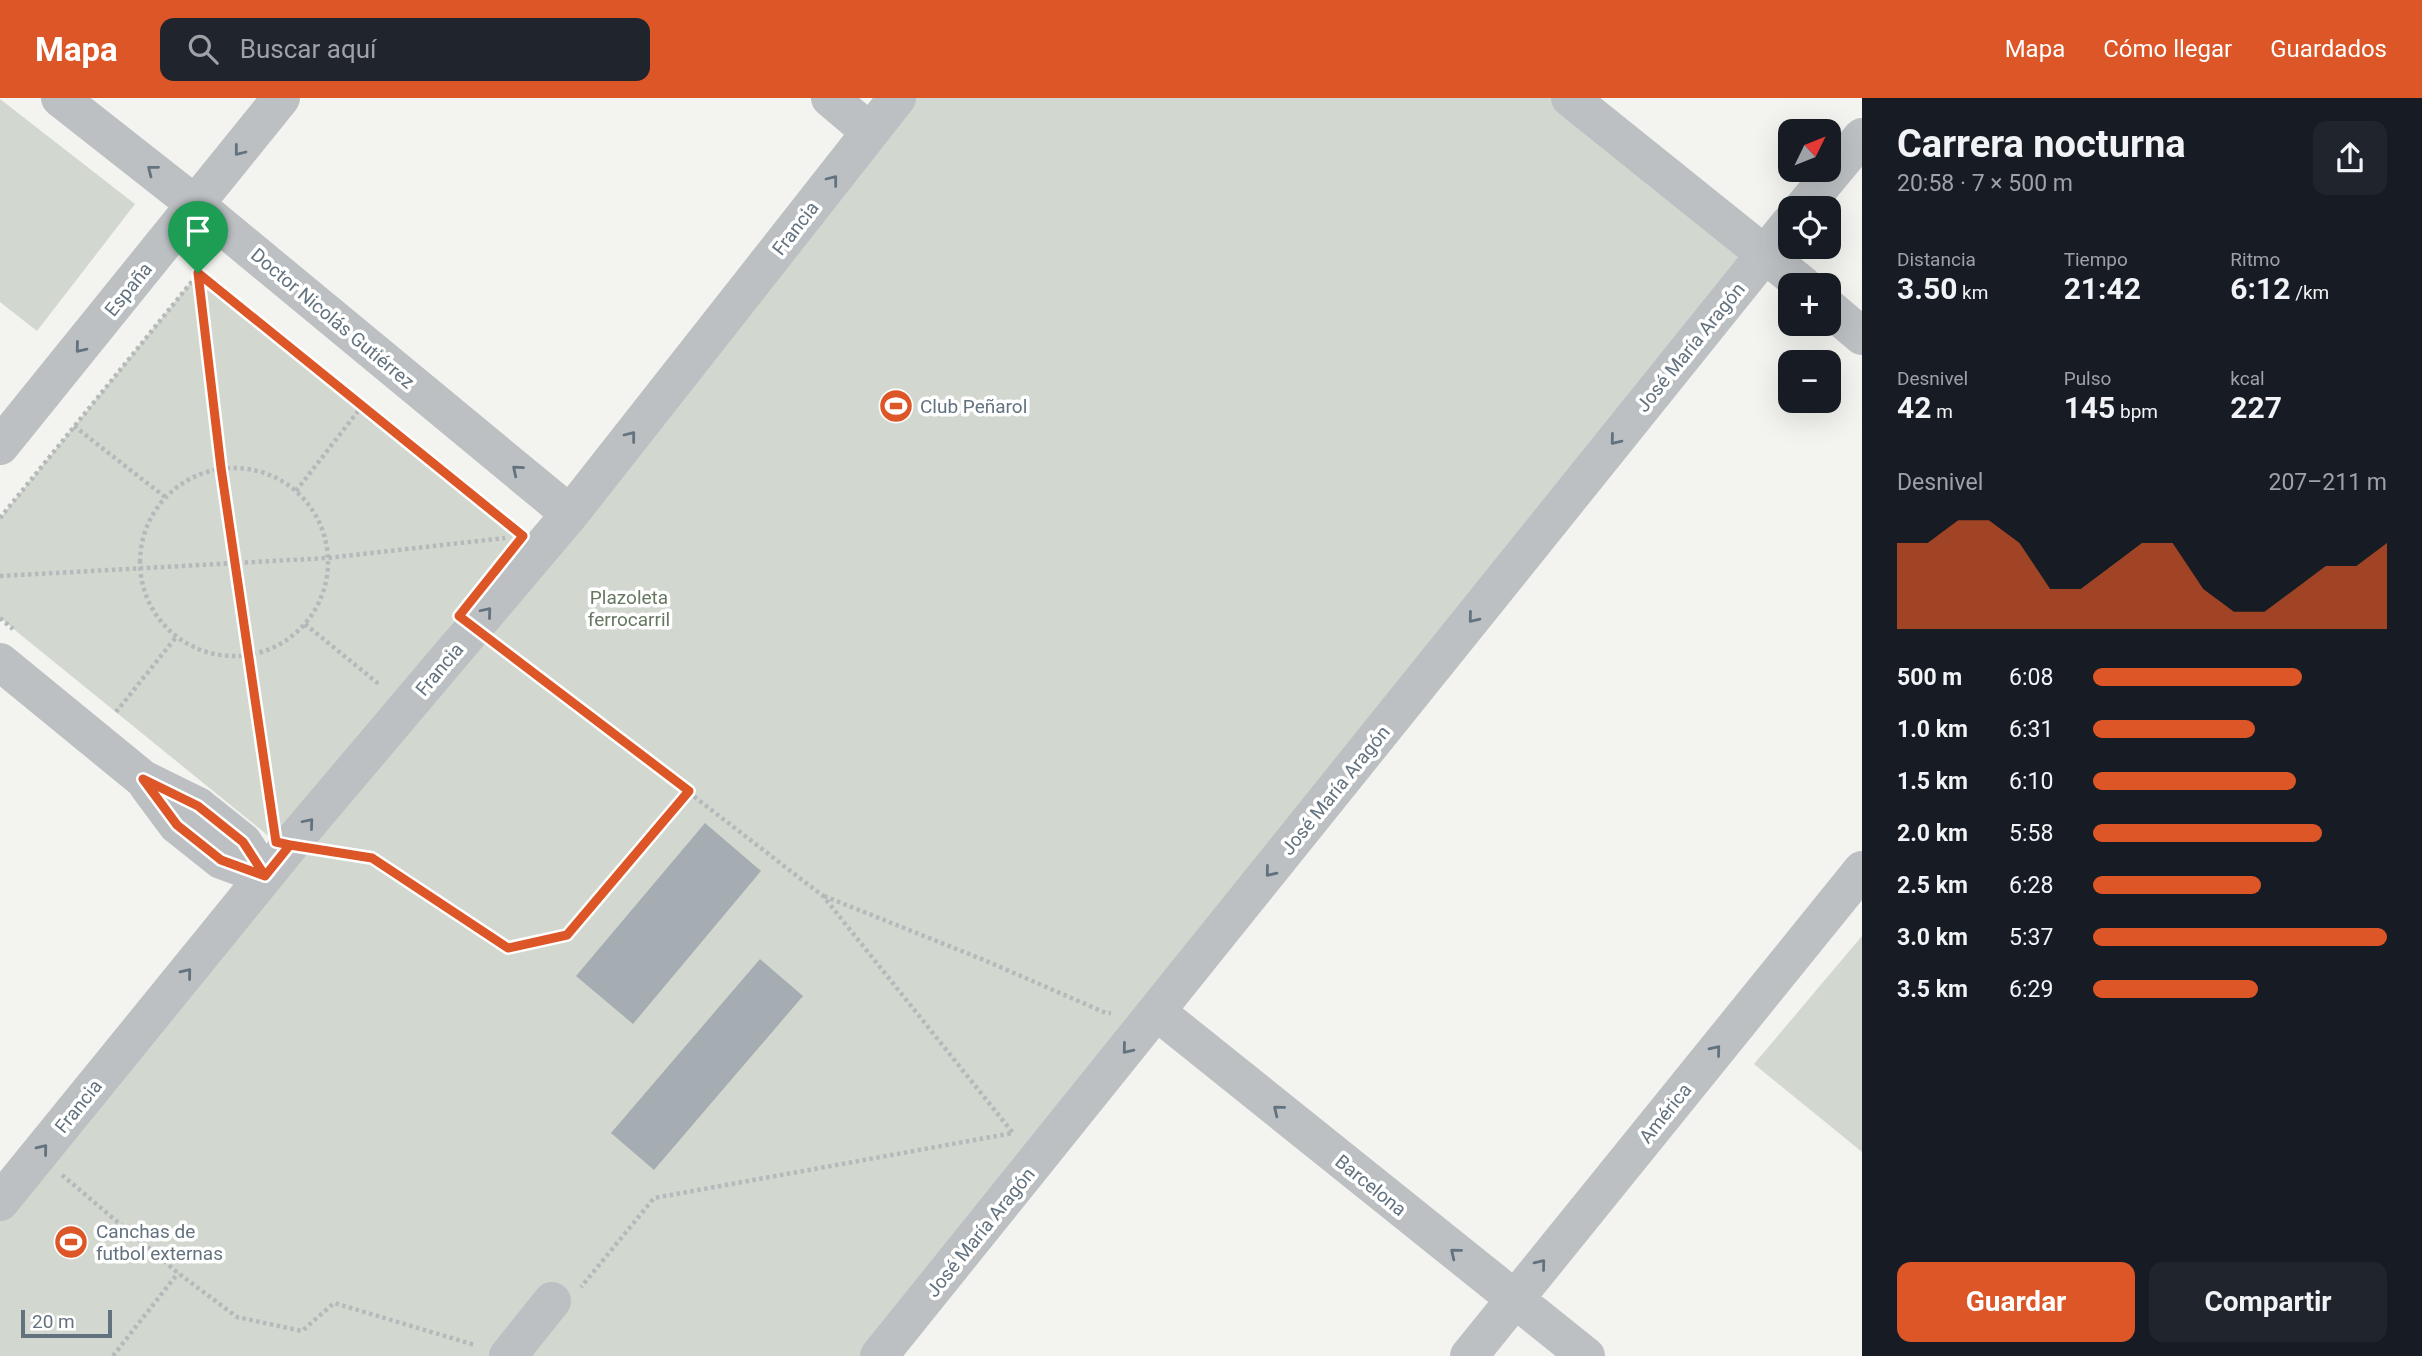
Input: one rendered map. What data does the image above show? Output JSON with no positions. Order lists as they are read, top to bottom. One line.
{"streets":{"street":["Francia","España","Doctor Nicolás Gutiérrez","José María Aragón","América","Barcelona"]},"crossings":[["Francia","Doctor Nicolás Gutiérrez"],["España","Doctor Nicolás Gutiérrez"],["José María Aragón","Barcelona"],["América","Barcelona"]],"one_way":["Francia","España","Doctor Nicolás Gutiérrez","José María Aragón","América","Barcelona"],"parks":["Plazoleta ferrocarril"],"places":{"sports":["Club Peñarol","Canchas de futbol externas"]},"scale_bar":"20 m","north":"top right","page":{"header":"Mapa","search":"Buscar aquí","nav":["Mapa","Cómo llegar","Guardados"],"heading":["Carrera nocturna","20:58 · 7 × 500 m"],"map_buttons":["+","−"],"stats":[["Distancia","3.50 km"],["Tiempo","21:42"],["Ritmo","6:12 /km"],["Desnivel","42 m"],["Pulso","145 bpm"],["kcal","227"]],"chart":["Desnivel","207–211 m"],"list":[{"name":"500 m","note":"6:08"},{"name":"1.0 km","note":"6:31"},{"name":"1.5 km","note":"6:10"},{"name":"2.0 km","note":"5:58"},{"name":"2.5 km","note":"6:28"},{"name":"3.0 km","note":"5:37"},{"name":"3.5 km","note":"6:29"}],"buttons":["Guardar","Compartir"],"scale":"20 m"}}
